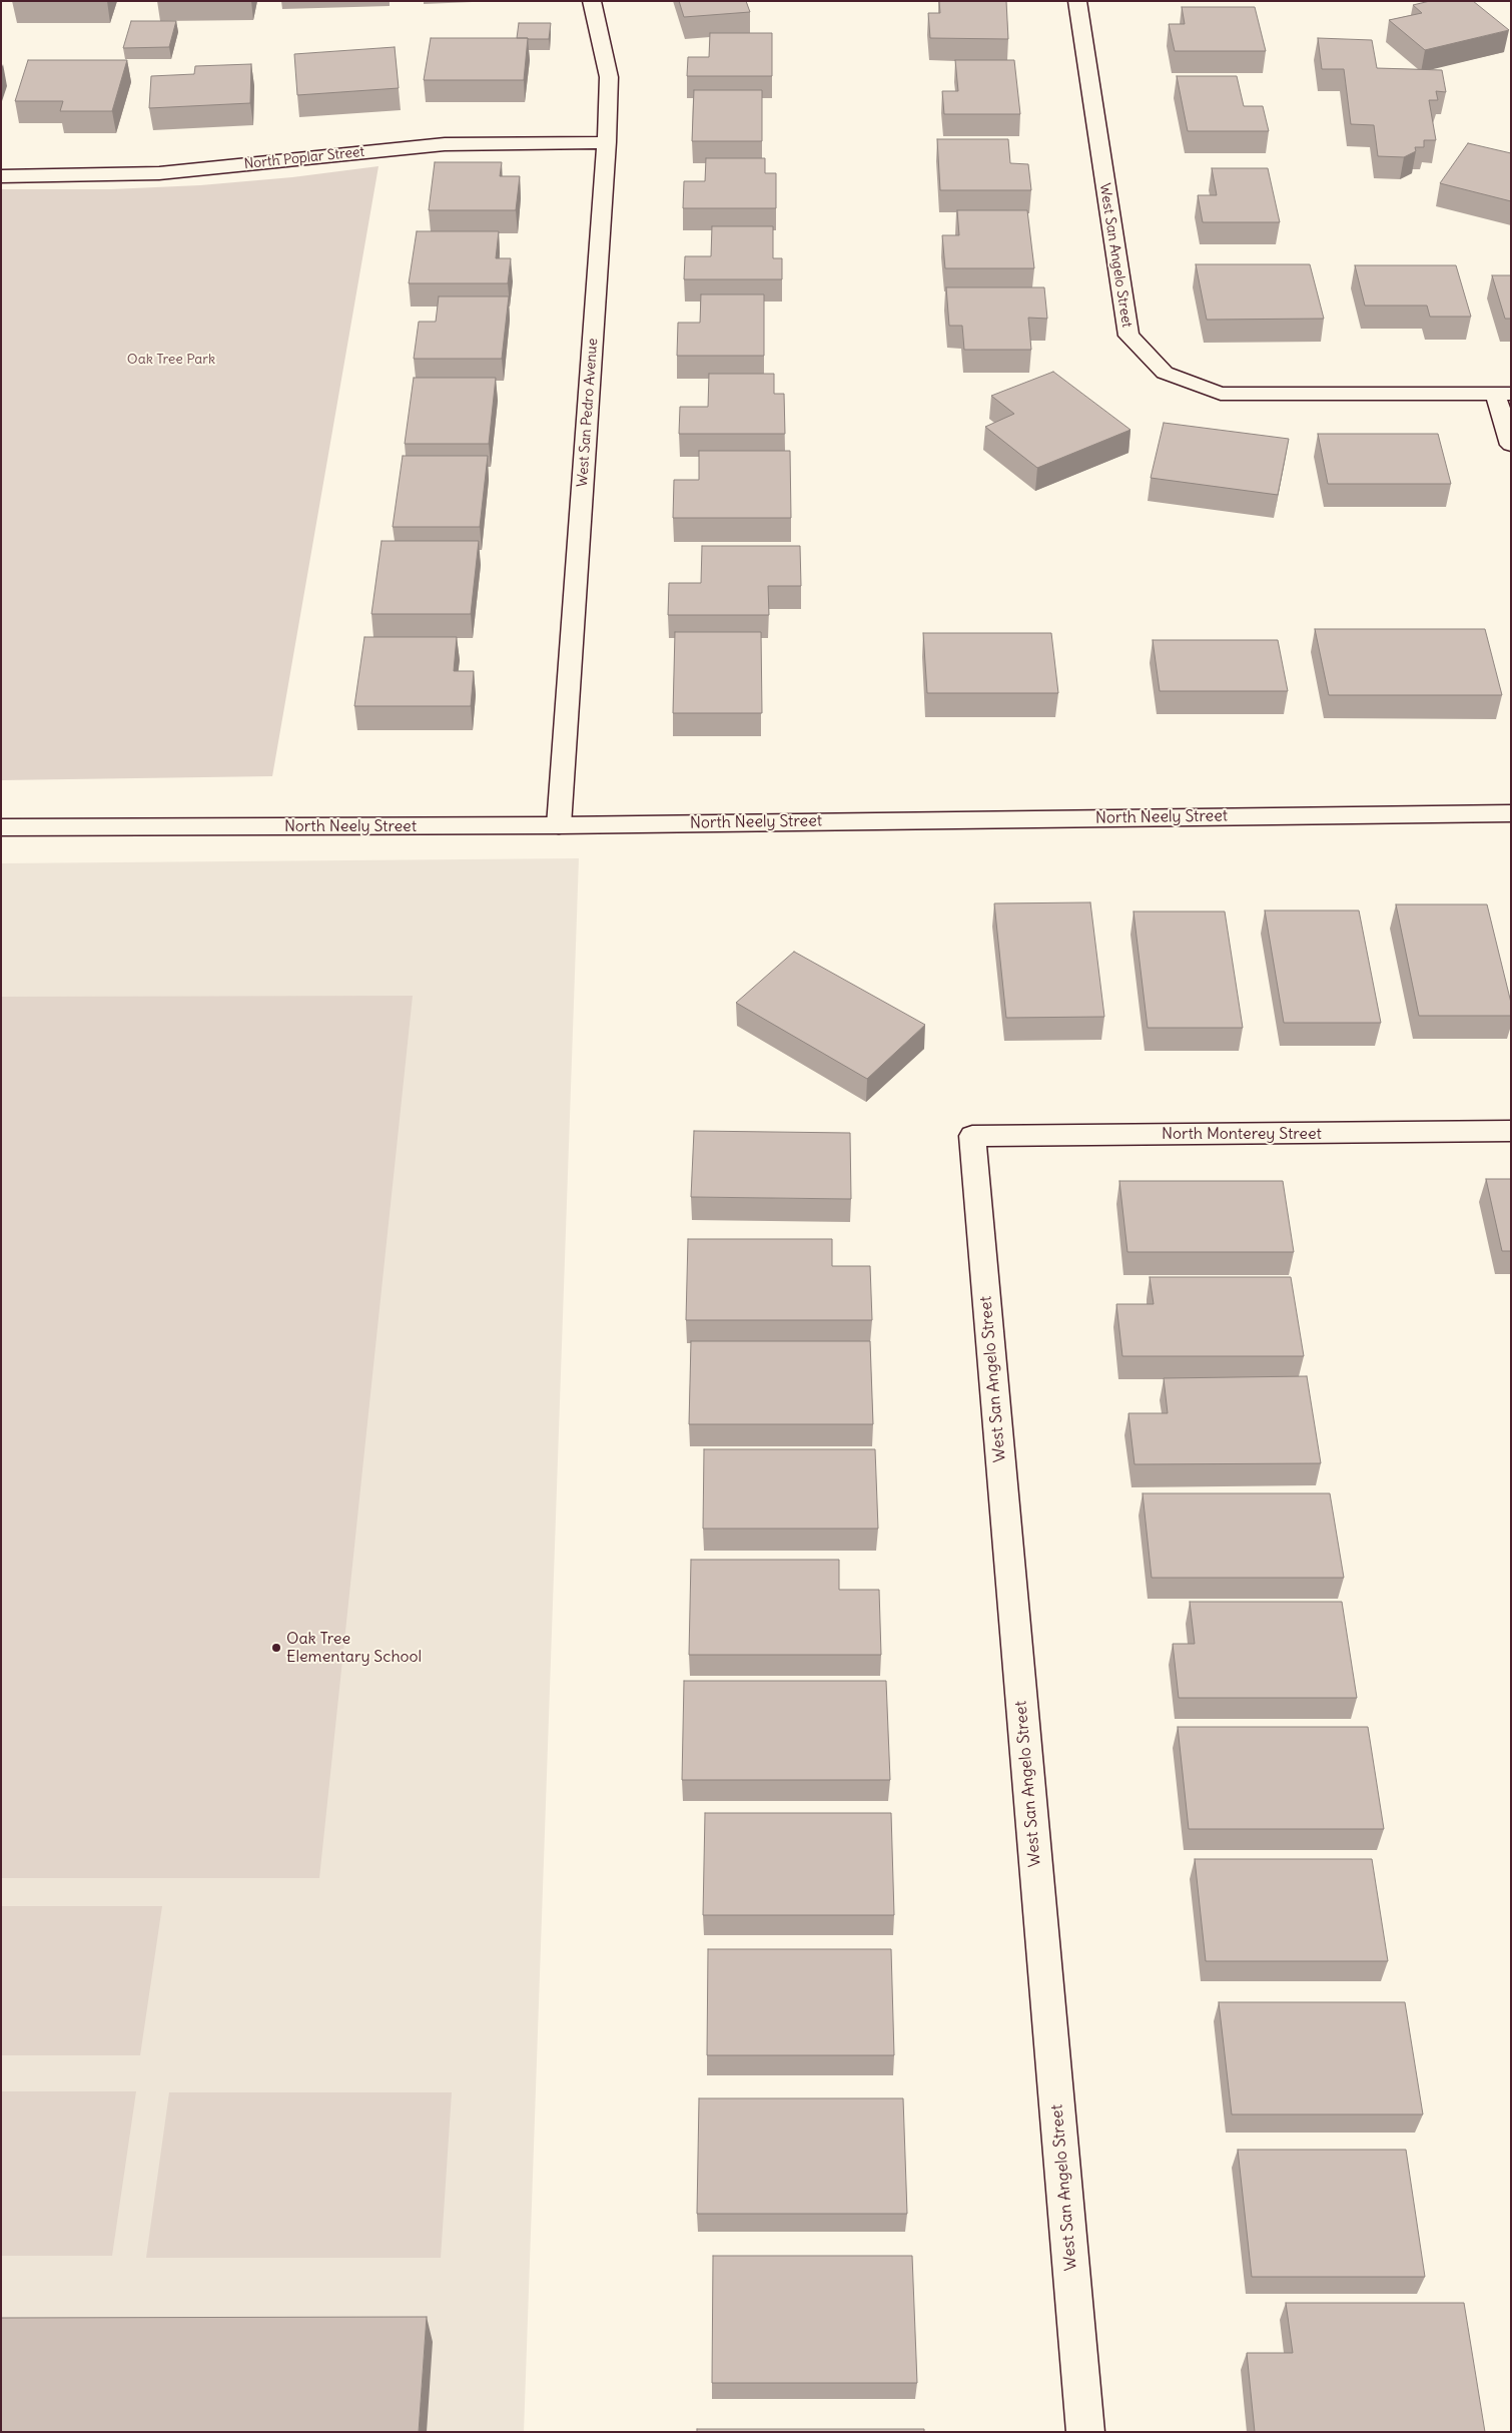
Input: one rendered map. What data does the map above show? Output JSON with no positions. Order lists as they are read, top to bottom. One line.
{"streets":{"street":["North Poplar Street","West San Angelo Street","West San Pedro Avenue","North Neely Street","North Monterey Street"]},"crossings":[["North Poplar Street","West San Pedro Avenue"],["West San Angelo Street","North Monterey Street"],["West San Pedro Avenue","North Neely Street"]],"parks":["Oak Tree Park"],"places":["Oak Tree Elementary School"]}
